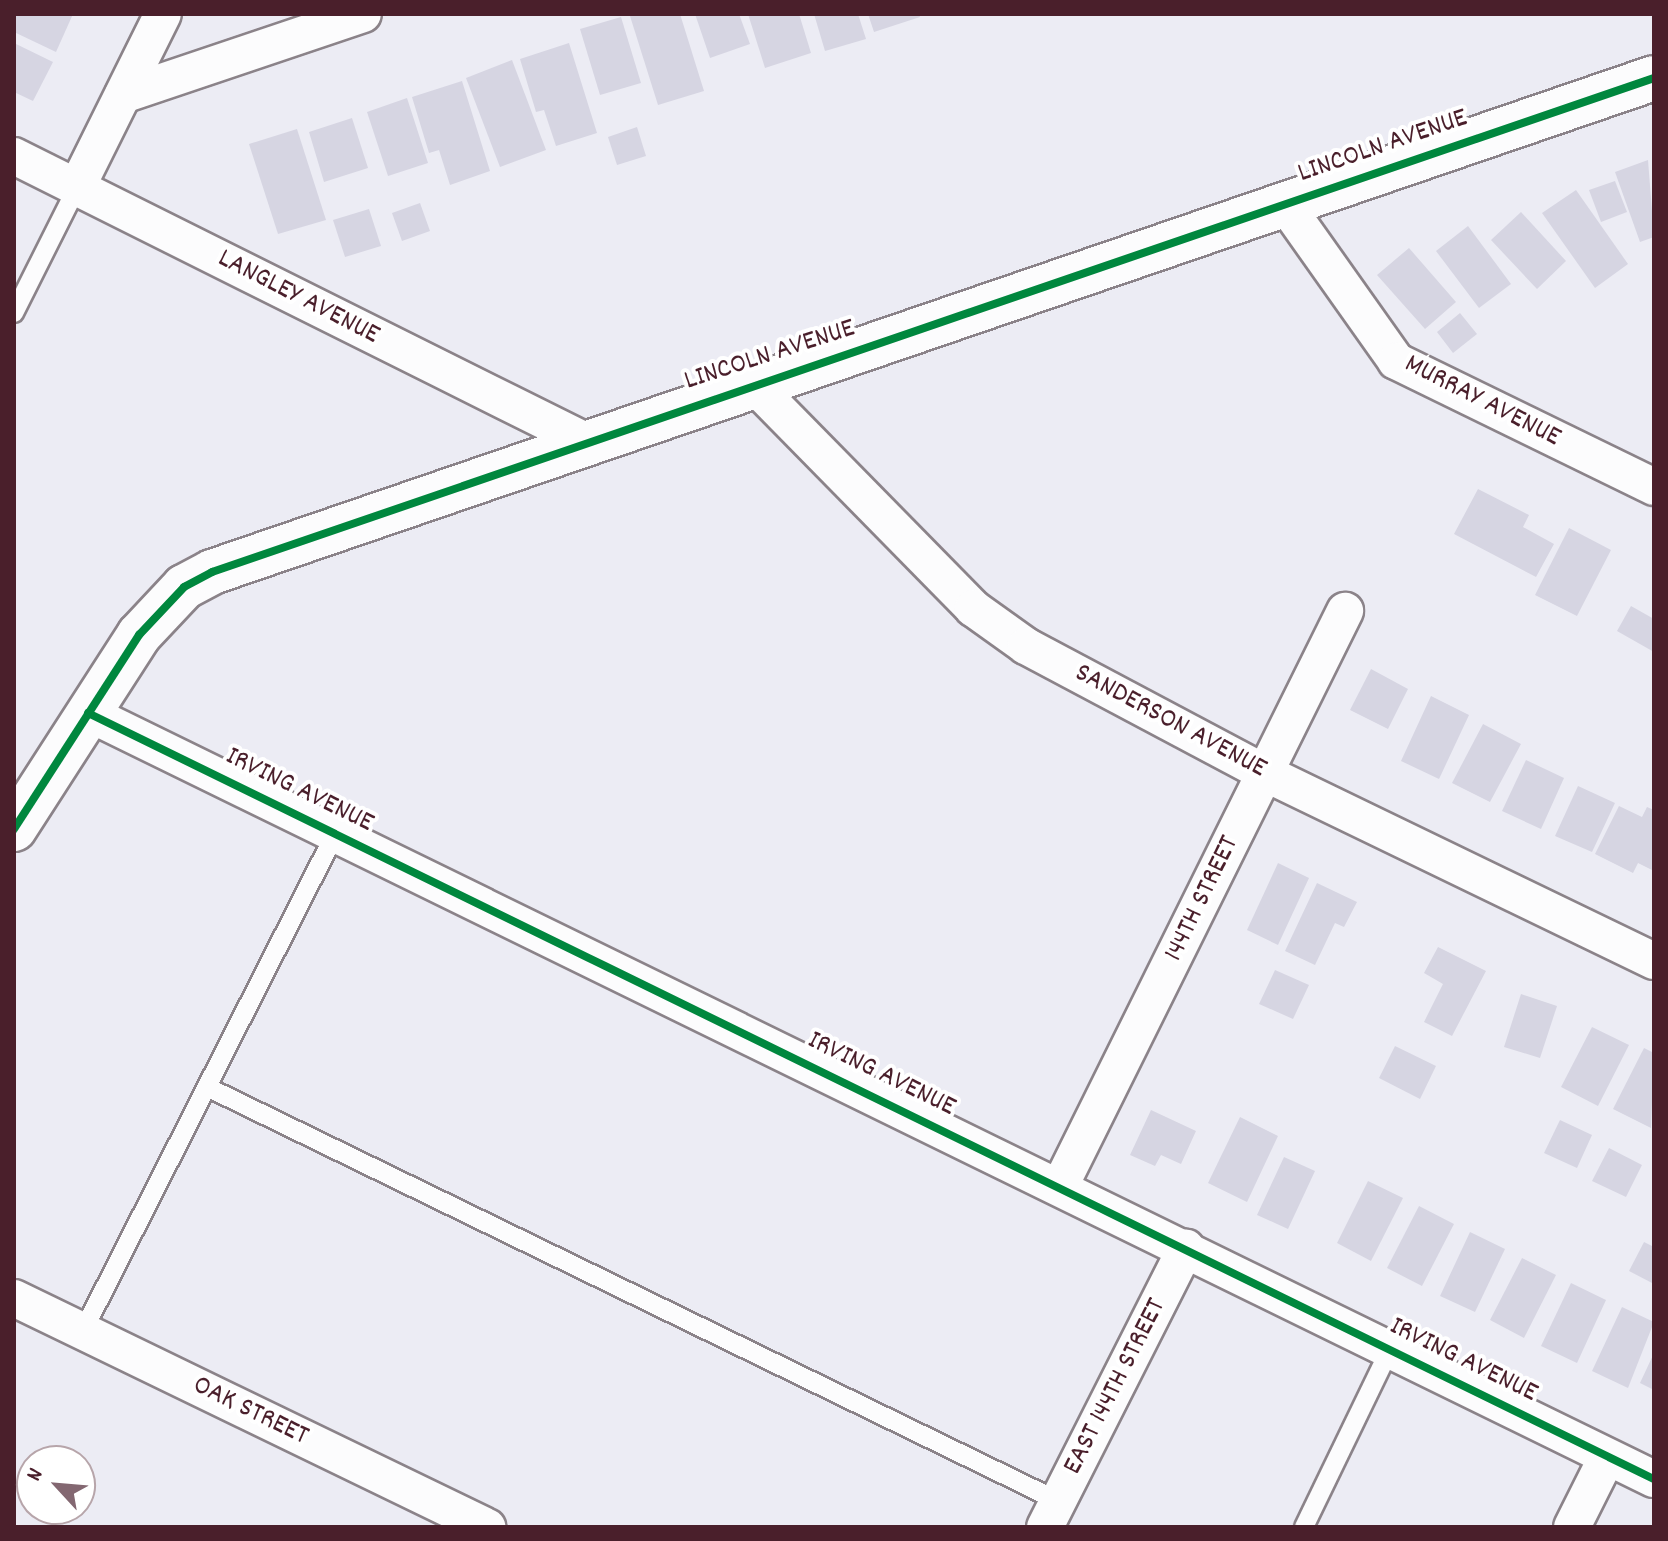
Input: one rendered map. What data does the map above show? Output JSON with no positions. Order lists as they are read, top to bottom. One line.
{"streets":{"street":["LINCOLN AVENUE","LANGLEY AVENUE","MURRAY AVENUE","SANDERSON AVENUE","IRVING AVENUE","144TH STREET","EAST 144TH STREET","OAK STREET"]},"crossings":[["LINCOLN AVENUE","LANGLEY AVENUE"],["LINCOLN AVENUE","MURRAY AVENUE"],["LINCOLN AVENUE","SANDERSON AVENUE"],["LINCOLN AVENUE","IRVING AVENUE"],["SANDERSON AVENUE","144TH STREET"],["IRVING AVENUE","144TH STREET"],["IRVING AVENUE","EAST 144TH STREET"]],"north":"top left"}
